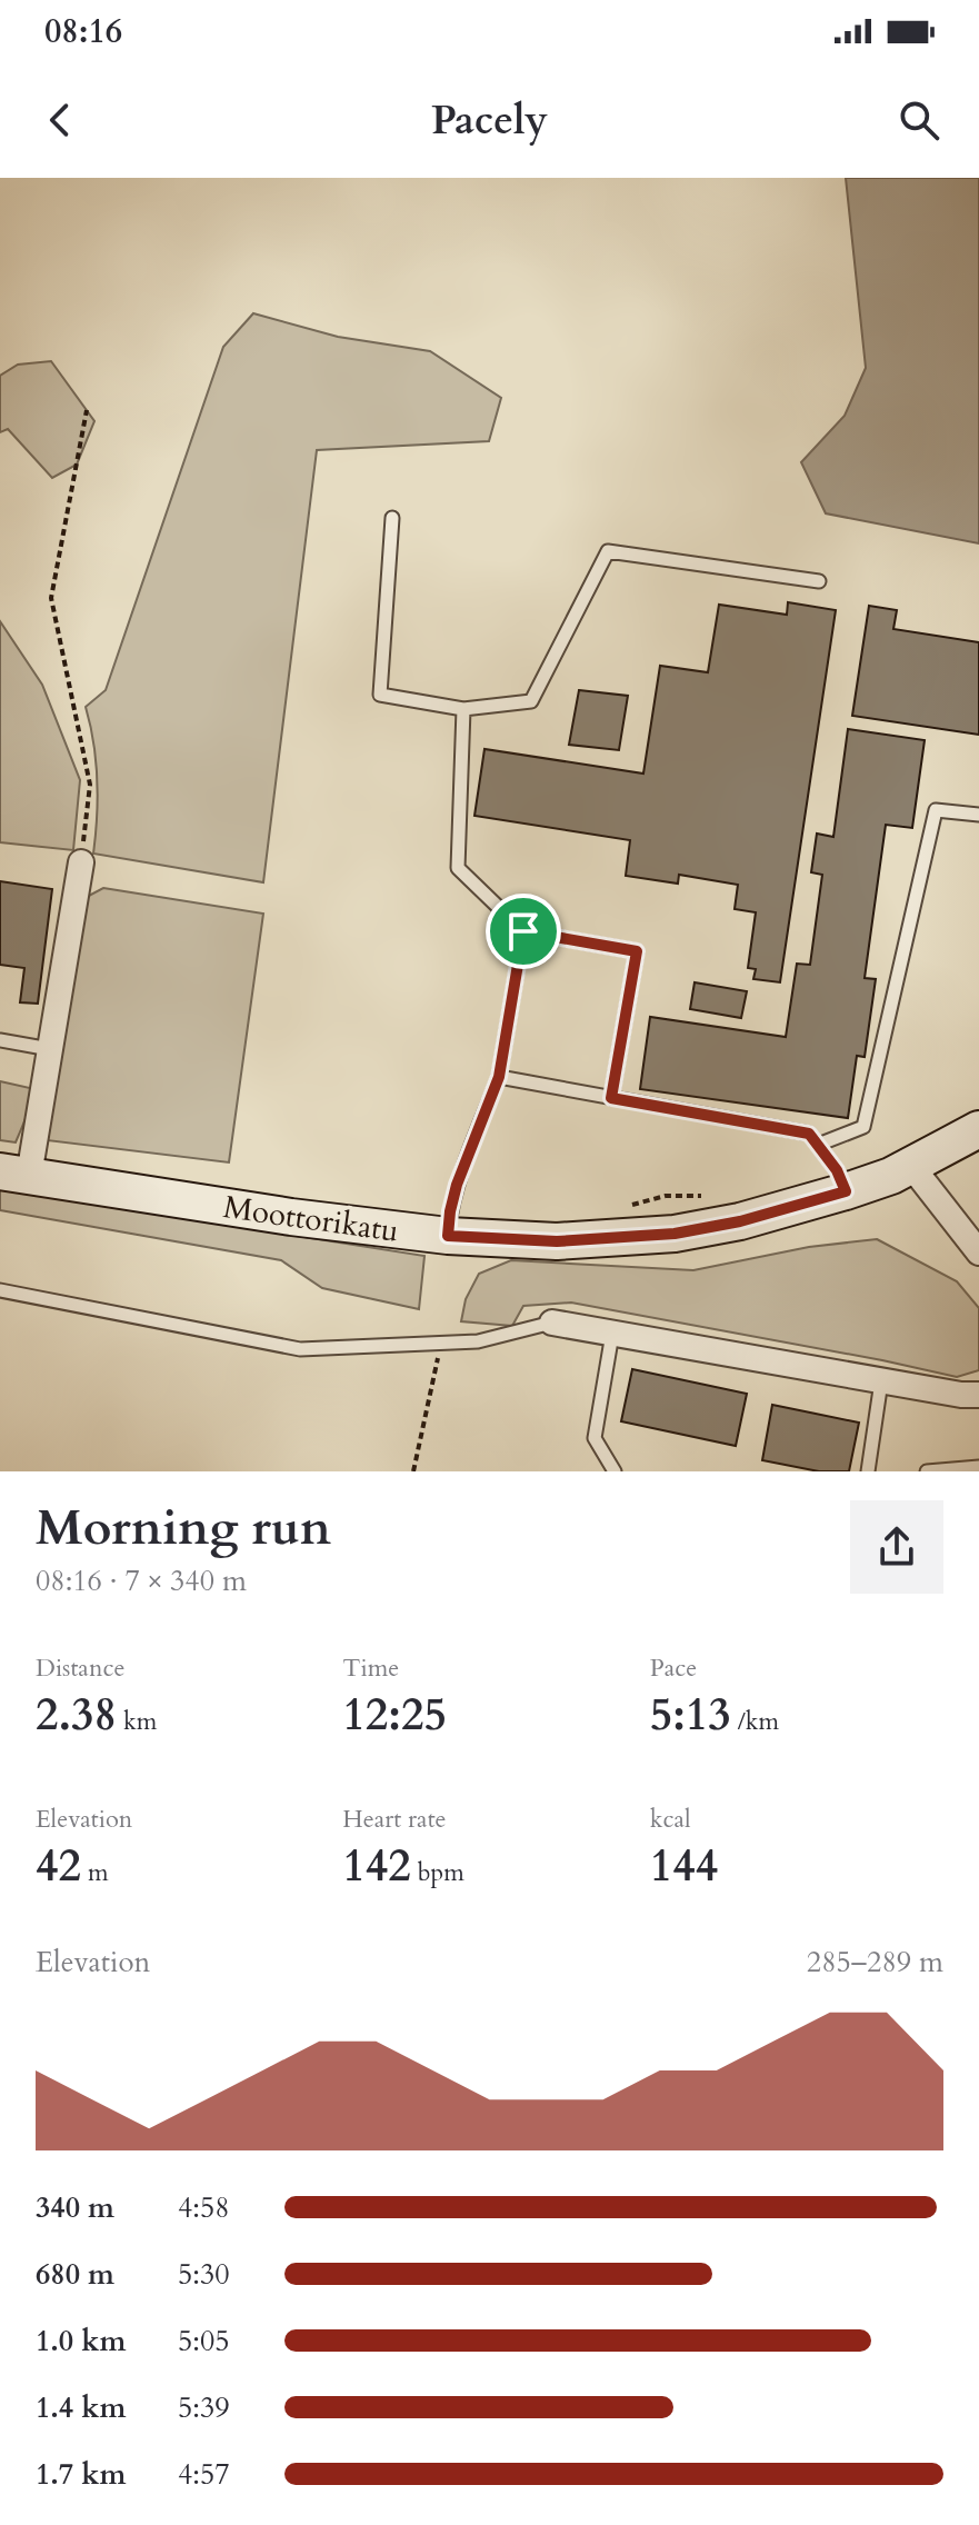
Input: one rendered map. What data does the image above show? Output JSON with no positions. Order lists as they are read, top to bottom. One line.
{"streets":{"main road":["Moottorikatu"]},"page":{"status":"08:16","header":"Pacely","heading":["Morning run","08:16 · 7 × 340 m"],"stats":[["Distance","2.38 km"],["Time","12:25"],["Pace","5:13 /km"],["Elevation","42 m"],["Heart rate","142 bpm"],["kcal","144"]],"chart":["Elevation","285–289 m"],"list":[{"name":"340 m","note":"4:58"},{"name":"680 m","note":"5:30"},{"name":"1.0 km","note":"5:05"},{"name":"1.4 km","note":"5:39"},{"name":"1.7 km","note":"4:57"}]}}
